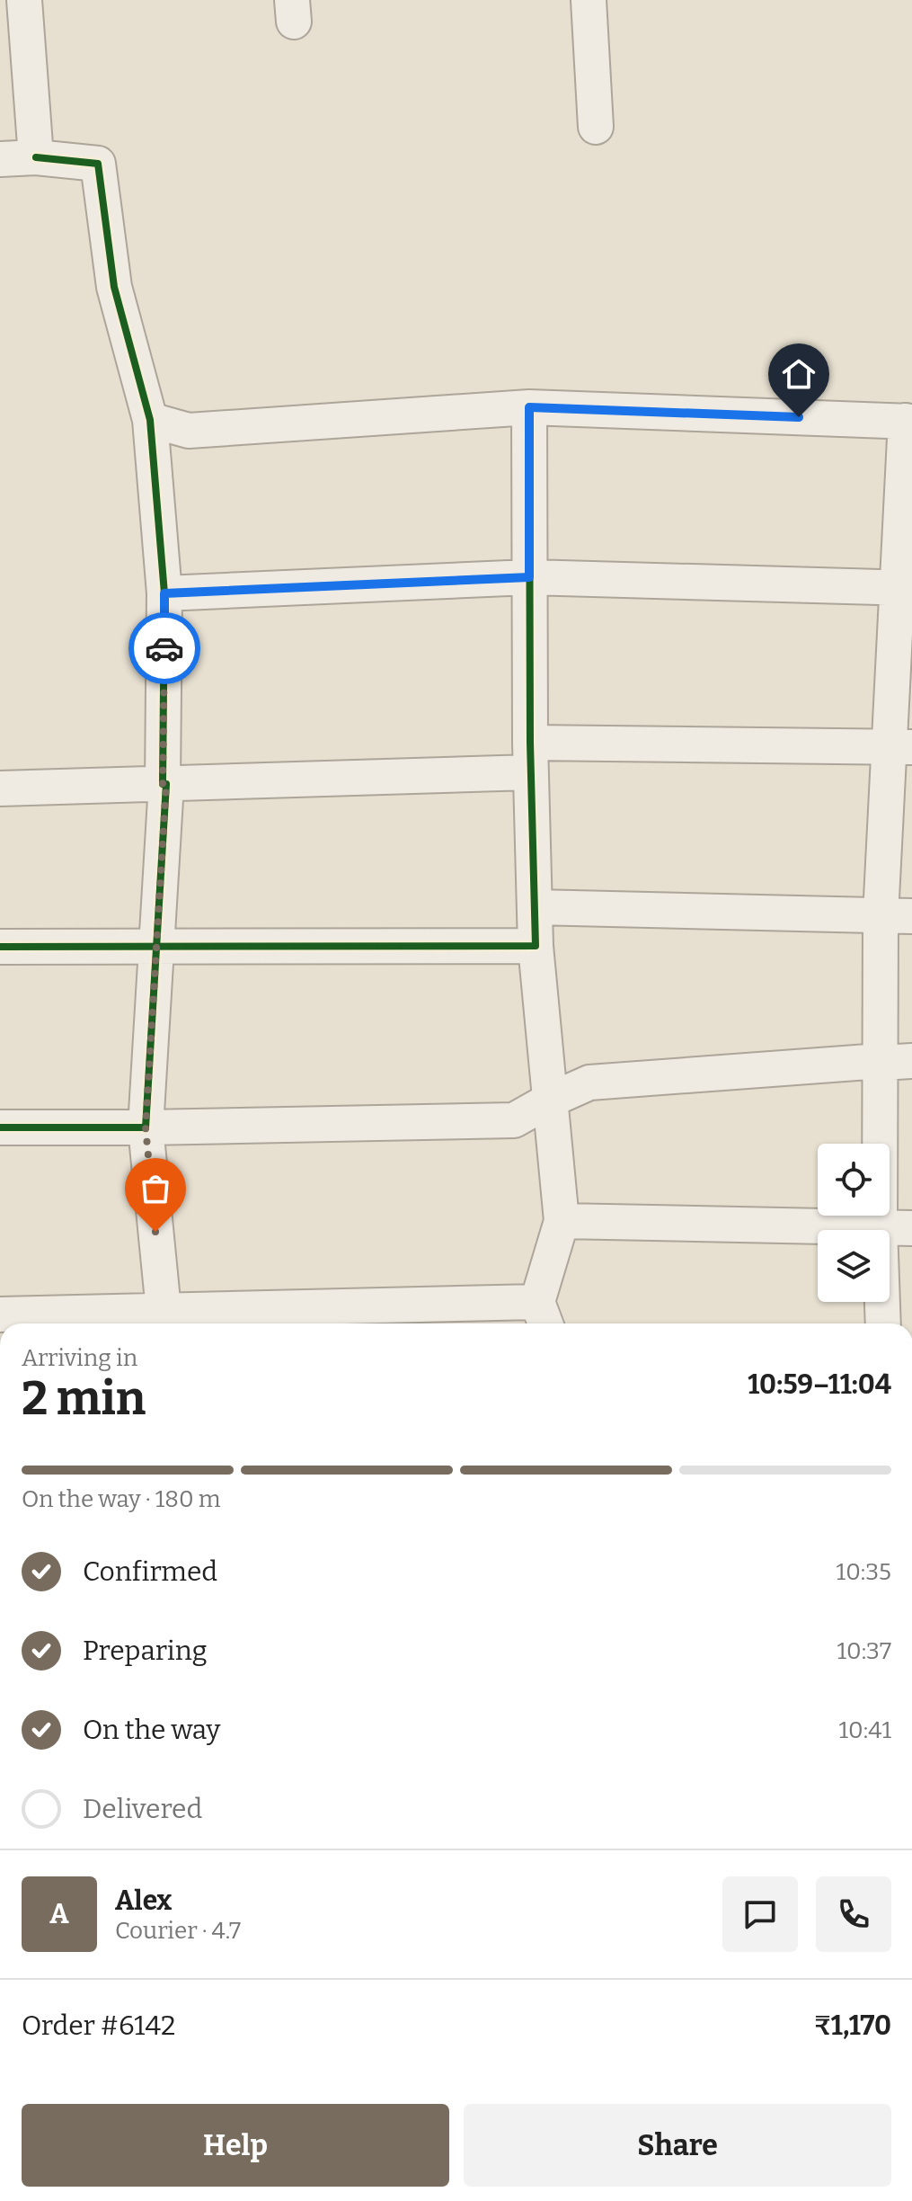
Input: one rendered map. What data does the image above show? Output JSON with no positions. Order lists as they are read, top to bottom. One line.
{"page":{"heading":["2 min","Arriving in","10:59–11:04"],"panel":["Alex","Courier · 4.7","Order #6142","₹1,170"],"bar":"On the way · 180 m","list":[["Confirmed","10:35"],["Preparing","10:37"],["On the way","10:41"],"Delivered"],"round":"A","buttons":["Help","Share"]}}
